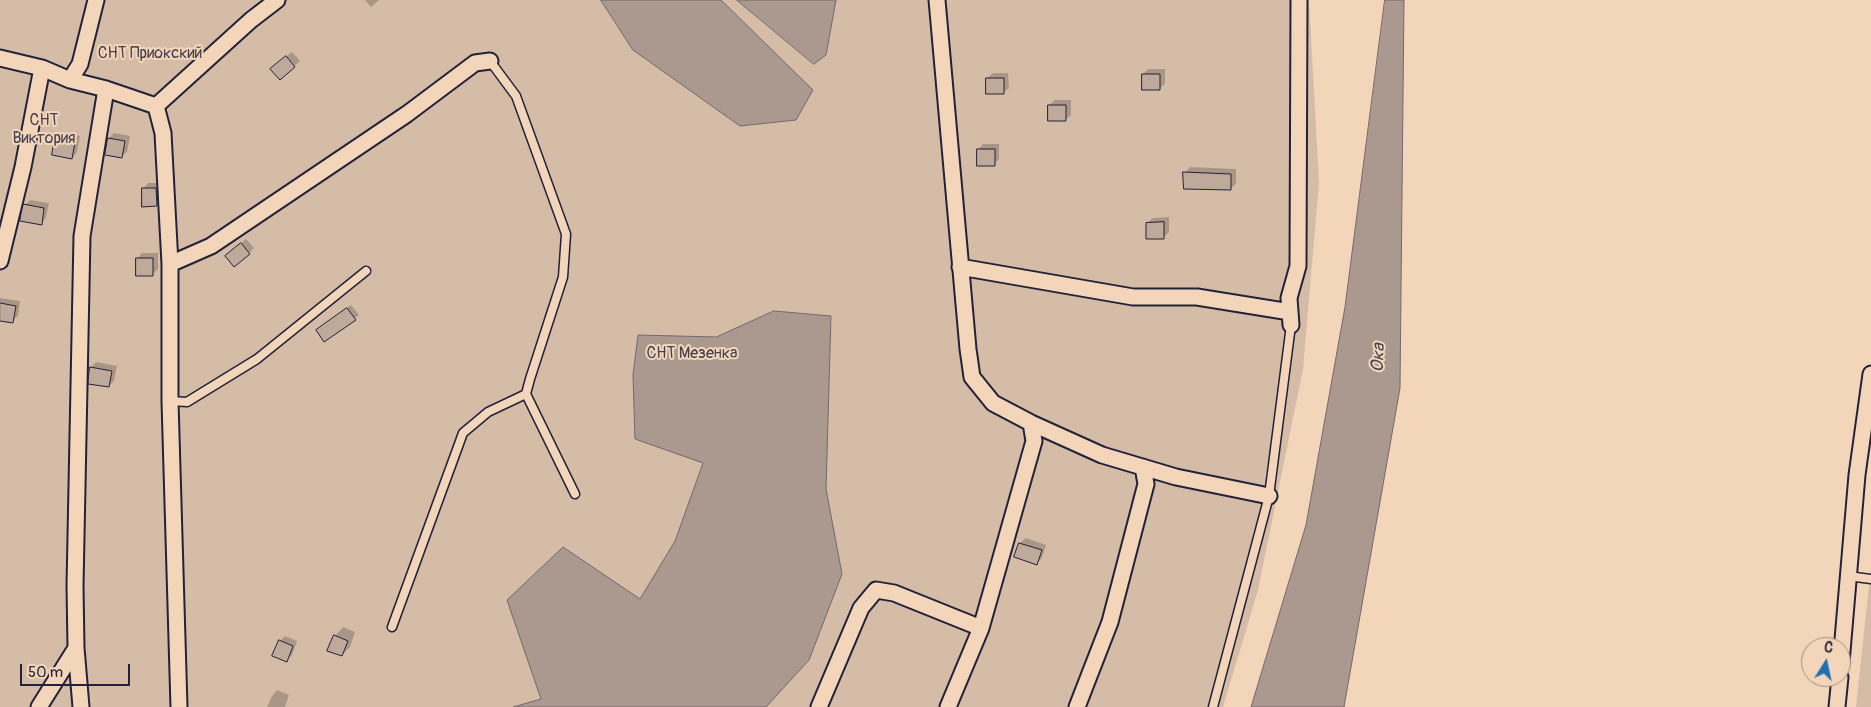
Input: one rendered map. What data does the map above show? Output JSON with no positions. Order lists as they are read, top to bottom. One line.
{"water":["Ока"],"parks":["СНТ Приокский","СНТ Виктория","СНТ Мезенка"],"scale_bar":"50 m","north":"top"}
